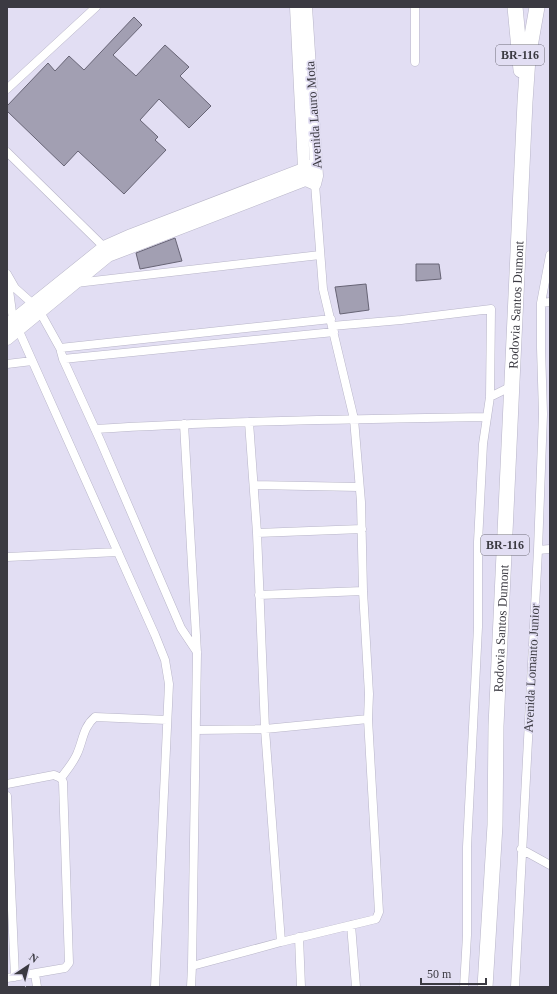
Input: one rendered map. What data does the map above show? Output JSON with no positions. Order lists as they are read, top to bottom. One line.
{"streets":{"highway":["BR-116","Rodovia Santos Dumont"],"street":["Avenida Lauro Mota","Avenida Lomanto Junior"]},"scale_bar":"50 m","north":"top right"}
